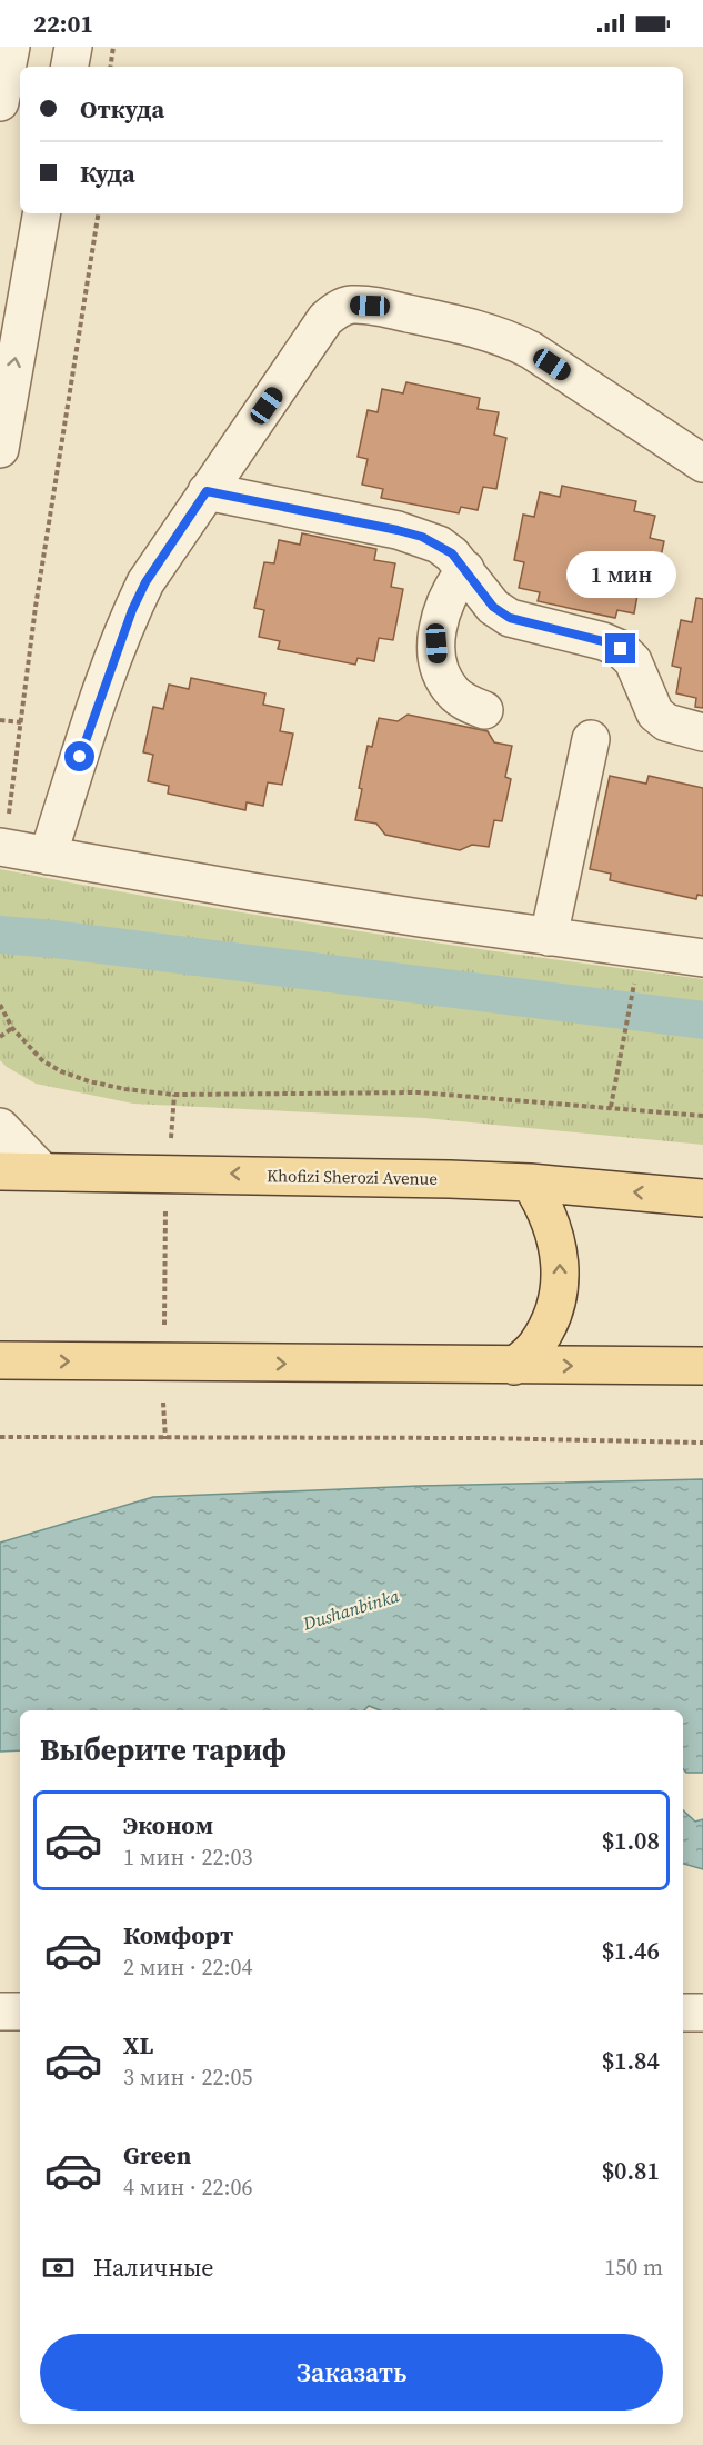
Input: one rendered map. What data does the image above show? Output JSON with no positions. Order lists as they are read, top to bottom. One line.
{"streets":{"main road":["Khofizi Sherozi Avenue"]},"water":["Dushanbinka"],"page":{"status":"22:01","banner":["Откуда","Куда"],"bubble":"1 мин","heading":"Выберите тариф","list":[{"name":"Эконом","note":"1 мин · 22:03","value":"$1.08"},{"name":"Комфорт","note":"2 мин · 22:04","value":"$1.46"},{"name":"XL","note":"3 мин · 22:05","value":"$1.84"},{"name":"Green","note":"4 мин · 22:06","value":"$0.81"}],"pay":["Наличные","150 m"],"buttons":"Заказать"}}
